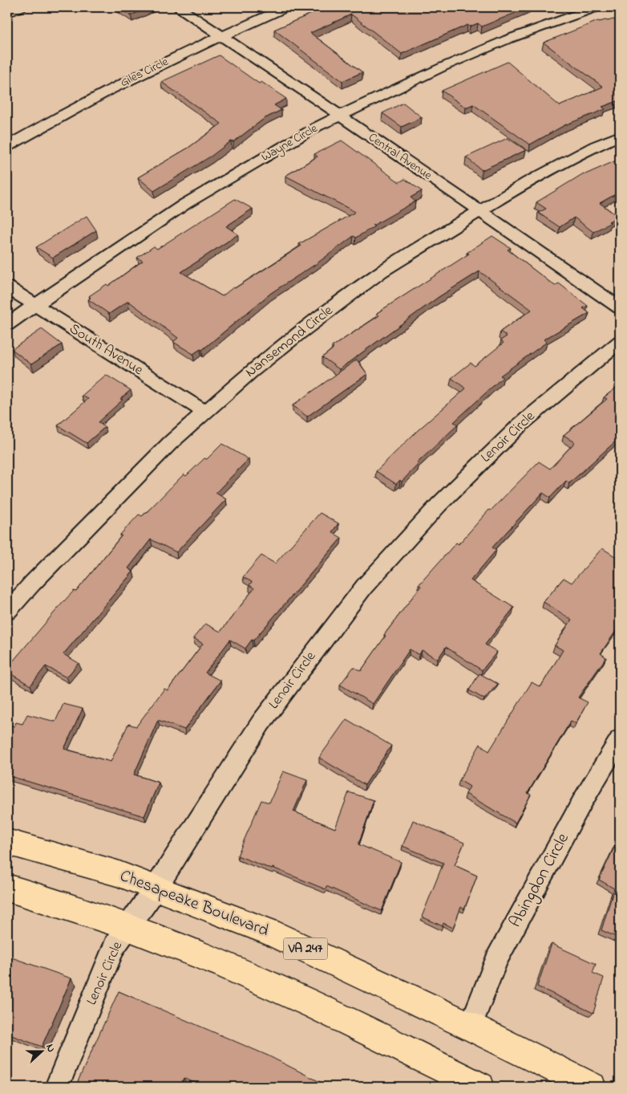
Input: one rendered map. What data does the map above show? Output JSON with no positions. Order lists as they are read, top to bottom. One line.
{"streets":{"main road":["Chesapeake Boulevard","VA 247"],"street":["Giles Circle","Wayne Circle","Central Avenue","Nansemond Circle","South Avenue","Lenoir Circle","Abingdon Circle"]},"crossings":[["Giles Circle","Central Avenue"],["Wayne Circle","Central Avenue"],["Wayne Circle","South Avenue"],["Central Avenue","Nansemond Circle"],["Nansemond Circle","South Avenue"],["Lenoir Circle","Chesapeake Boulevard"],["Abingdon Circle","Chesapeake Boulevard"]],"north":"right"}
